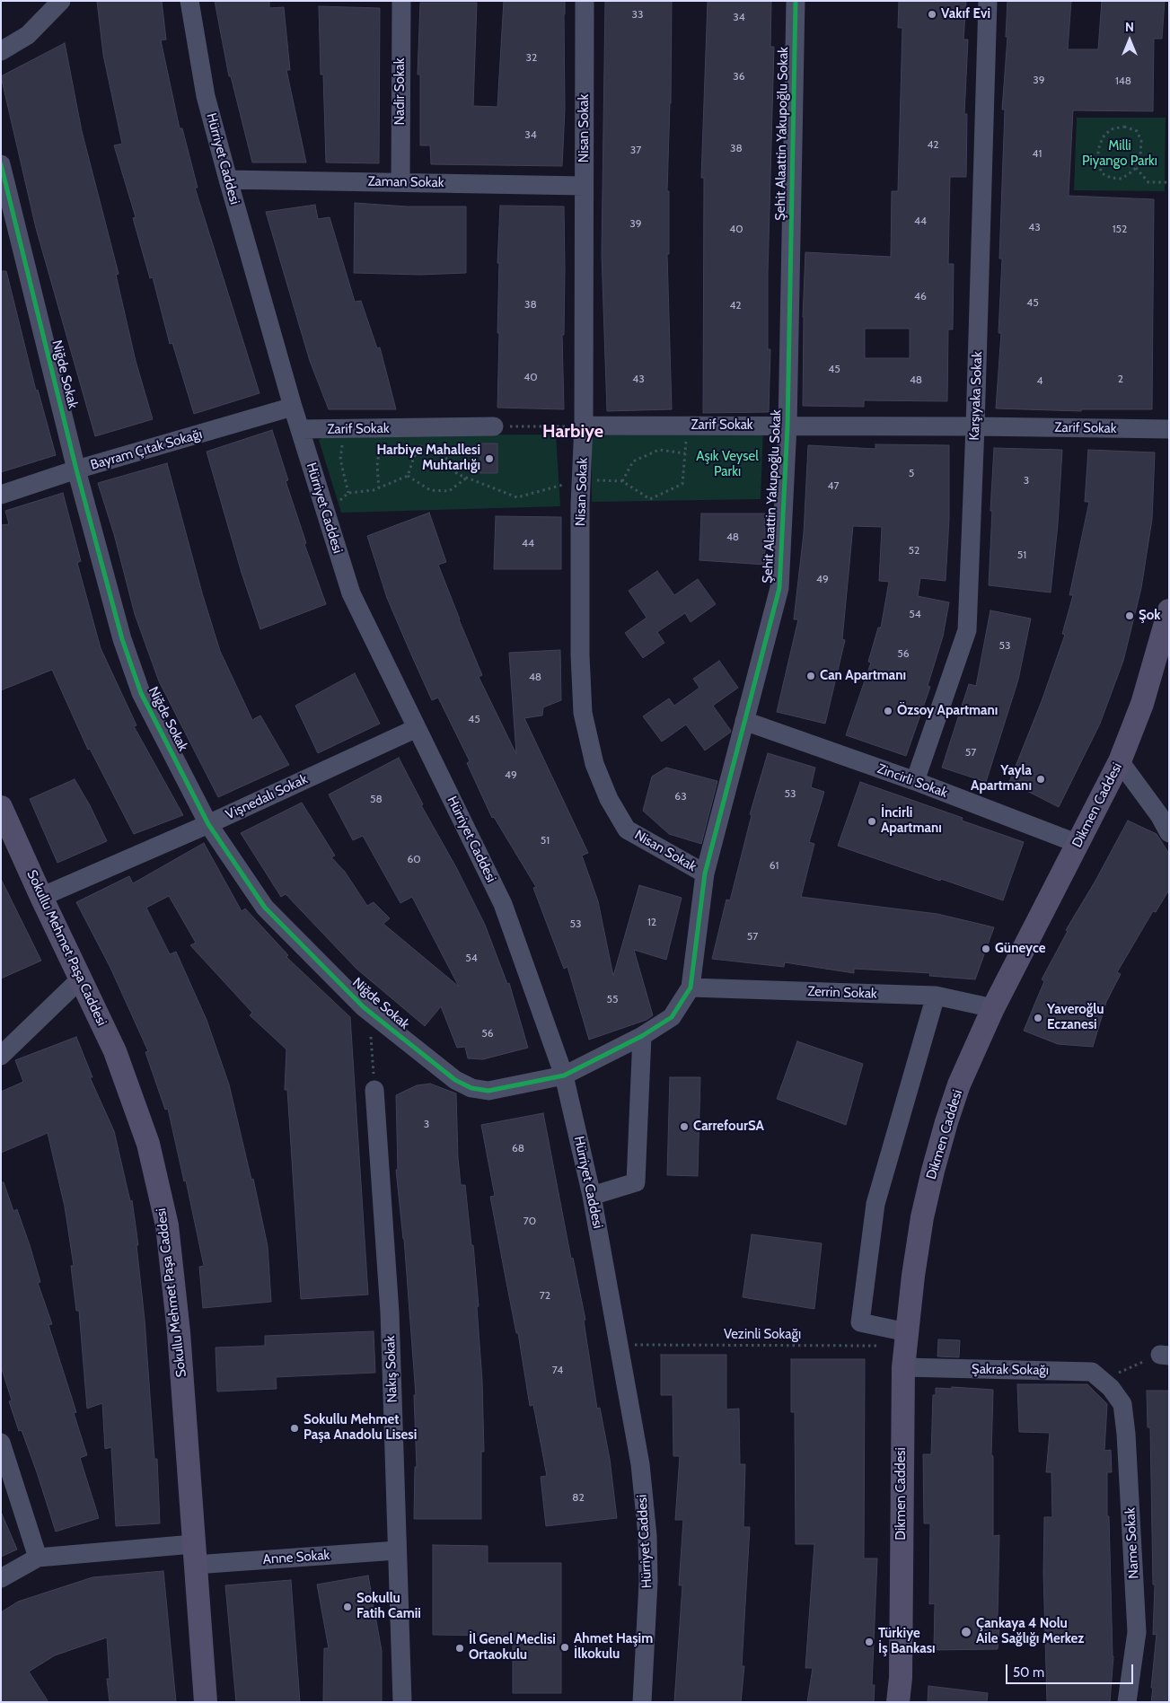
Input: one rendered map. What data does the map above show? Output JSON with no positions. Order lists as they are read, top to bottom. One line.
{"streets":{"main road":["Dikmen Caddesi","Sokullu Mehmet Paşa Caddesi"],"street":["Nadir Sokak","Nisan Sokak","Şehit Alaattin Yakupoğlu Sokak","Hürriyet Caddesi","Zaman Sokak","Niğde Sokak","Karşıyaka Sokak","Zarif Sokak","Bayram Çıtak Sokağı","Zincirli Sokak","Vişnedalı Sokak","Zerrin Sokak","Nakış Sokak","Şakrak Sokağı","Name Sokak","Anne Sokak"],"path":["Vezinli Sokağı"]},"crossings":[["Nadir Sokak","Zaman Sokak"],["Nisan Sokak","Şehit Alaattin Yakupoğlu Sokak"],["Nisan Sokak","Zaman Sokak"],["Nisan Sokak","Zarif Sokak"],["Şehit Alaattin Yakupoğlu Sokak","Hürriyet Caddesi"],["Şehit Alaattin Yakupoğlu Sokak","Niğde Sokak"],["Şehit Alaattin Yakupoğlu Sokak","Zarif Sokak"],["Şehit Alaattin Yakupoğlu Sokak","Zincirli Sokak"],["Şehit Alaattin Yakupoğlu Sokak","Zerrin Sokak"],["Hürriyet Caddesi","Zaman Sokak"],["Hürriyet Caddesi","Niğde Sokak"],["Hürriyet Caddesi","Zarif Sokak"],["Hürriyet Caddesi","Bayram Çıtak Sokağı"],["Hürriyet Caddesi","Vişnedalı Sokak"],["Hürriyet Caddesi","Vezinli Sokağı"],["Niğde Sokak","Bayram Çıtak Sokağı"],["Niğde Sokak","Vişnedalı Sokak"],["Karşıyaka Sokak","Zarif Sokak"],["Karşıyaka Sokak","Zincirli Sokak"],["Zincirli Sokak","Dikmen Caddesi"],["Vişnedalı Sokak","Sokullu Mehmet Paşa Caddesi"],["Dikmen Caddesi","Zerrin Sokak"],["Dikmen Caddesi","Vezinli Sokağı"],["Dikmen Caddesi","Şakrak Sokağı"],["Sokullu Mehmet Paşa Caddesi","Anne Sokak"],["Zerrin Sokak","Şakrak Sokağı"],["Vezinli Sokağı","Şakrak Sokağı"],["Nakış Sokak","Anne Sokak"],["Şakrak Sokağı","Name Sokak"]],"districts":["Harbiye"],"parks":["Milli Piyango Parkı","Aşık Veysel Parkı"],"places":["Vakıf Evi","Harbiye Mahallesi Muhtarlığı","Şok","Can Apartmanı","Özsoy Apartmanı","Yayla Apartmanı","İncirli Apartmanı","Güneyce","Yaveroğlu Eczanesi","CarrefourSA","Sokullu Mehmet Paşa Anadolu Lisesi","Sokullu Fatih Camii","Çankaya 4 Nolu Aile Sağlığı Merkez","Türkiye İş Bankası","Ahmet Haşim İlkokulu","İl Genel Meclisi Ortaokulu"],"house_numbers":["33","34","32","36","39","148","34","42","38","37","41","44","39","43","40","152","46","45","38","42","45","40","43","2","48","4","5","3","47","48","44","52","51","49","54","53","56","48","45","57","49","53","63","58","51","60","61","12","53","57","54","55","56","3","68","70","72","74","82"],"scale_bar":"50 m","north":"top"}
